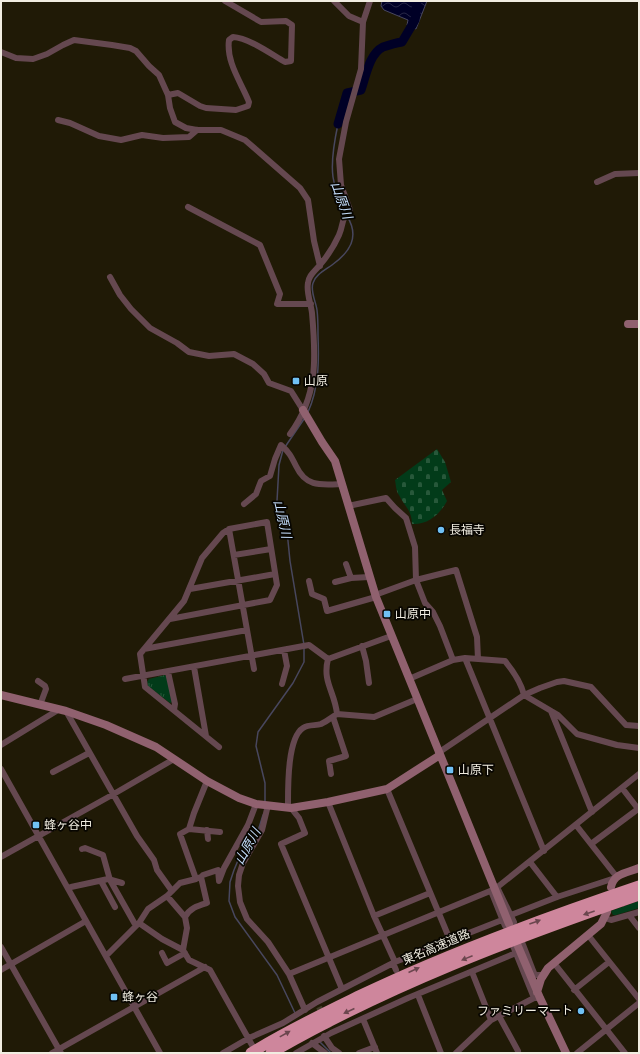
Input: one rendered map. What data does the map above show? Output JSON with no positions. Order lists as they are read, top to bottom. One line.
{"streets":{"highway":["東名高速道路"]},"water":["山原川"],"places":{"transit":["山原","山原中","山原下","蜂ヶ谷中","蜂ヶ谷"],"other":["長福寺","ファミリーマート"]}}
